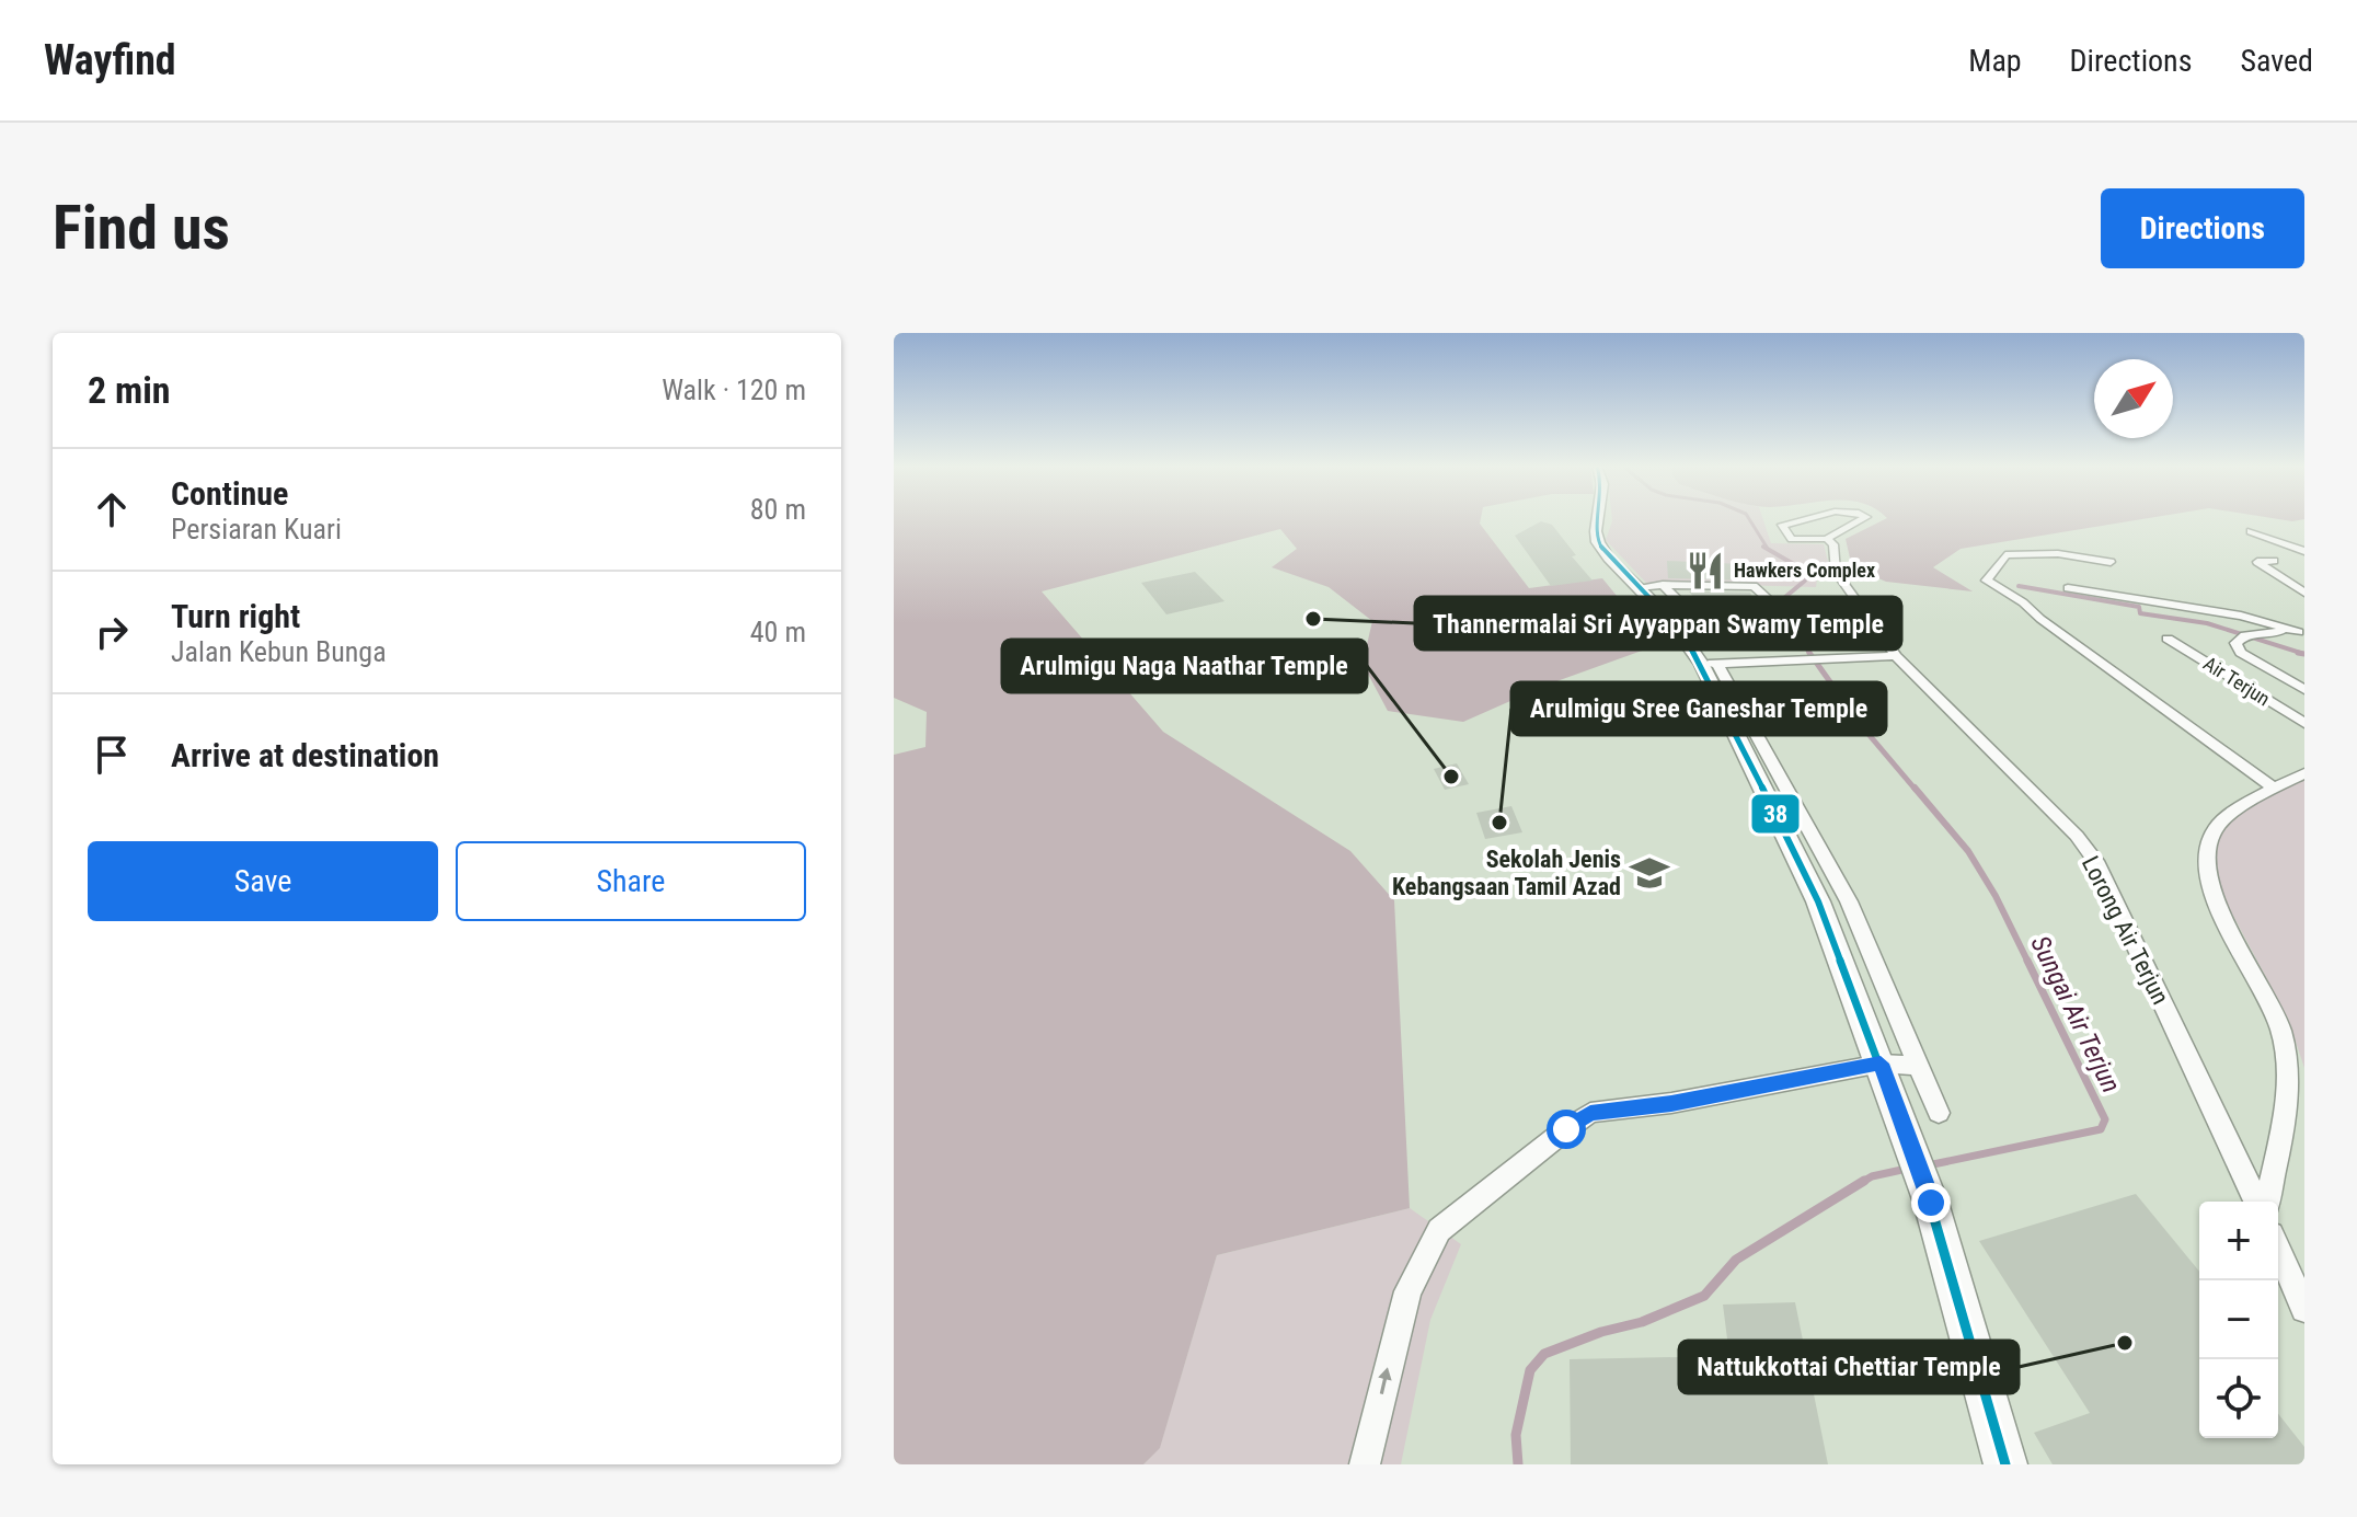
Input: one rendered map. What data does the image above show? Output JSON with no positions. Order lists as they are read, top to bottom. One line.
{"streets":{"street":["Air Terjun","Lorong Air Terjun"]},"water":["Sungai Air Terjun"],"places":{"restaurant":["Hawkers Complex"],"other":["Thannermalai Sri Ayyappan Swamy Temple","Arulmigu Naga Naathar Temple","Arulmigu Sree Ganeshar Temple","Nattukkottai Chettiar Temple"],"school or university":["Sekolah Jenis Kebangsaan Tamil Azad"]},"lines":["transit line 38"],"north":"top right","page":{"header":"Wayfind","nav":["Map","Directions","Saved"],"buttons":["Directions",["Save","Share"]],"title":"Find us","heading":["2 min","Walk · 120 m"],"list":[["Continue","Persiaran Kuari","80 m"],["Turn right","Jalan Kebun Bunga","40 m"],"Arrive at destination"],"map_buttons":["+","−"]}}
